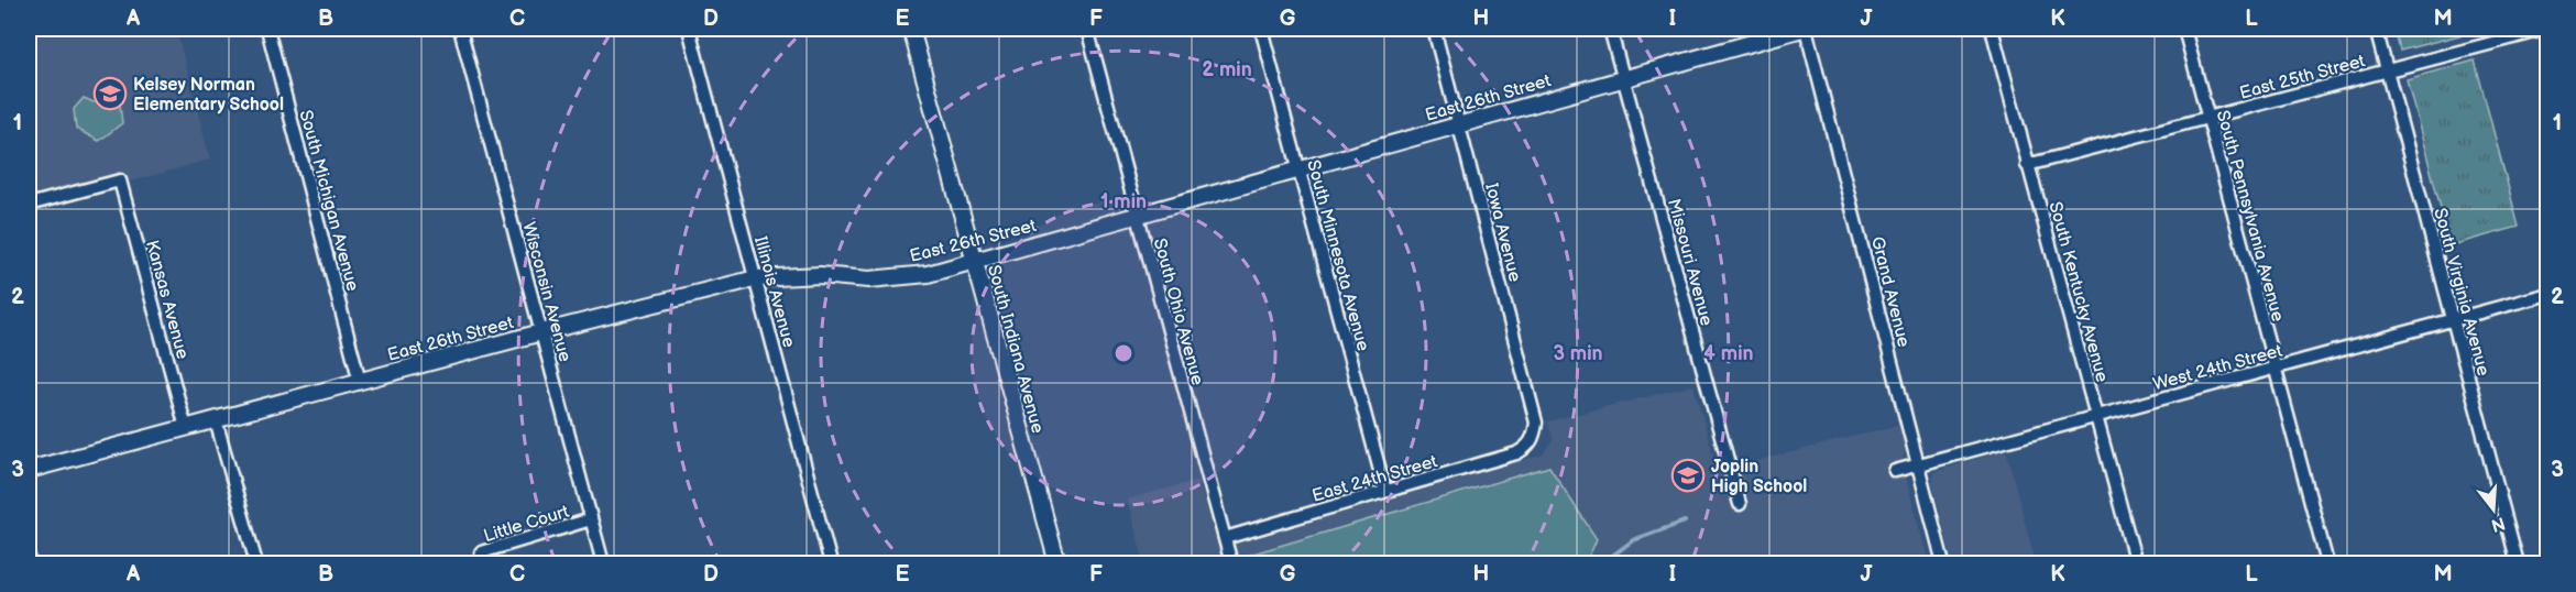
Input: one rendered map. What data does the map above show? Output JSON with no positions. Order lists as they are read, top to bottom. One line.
{"streets":{"street":["East 25th Street","East 26th Street","South Michigan Avenue","South Pennsylvania Avenue","Iowa Avenue","South Minnesota Avenue","Missouri Avenue","Wisconsin Avenue","Illinois Avenue","Grand Avenue","South Kentucky Avenue","South Virginia Avenue","Kansas Avenue","South Ohio Avenue","South Indiana Avenue","West 24th Street","East 24th Street","Little Court"]},"crossings":[["East 25th Street","South Pennsylvania Avenue"],["East 25th Street","South Kentucky Avenue"],["East 25th Street","South Virginia Avenue"],["East 26th Street","South Michigan Avenue"],["East 26th Street","Iowa Avenue"],["East 26th Street","South Minnesota Avenue"],["East 26th Street","Missouri Avenue"],["East 26th Street","Wisconsin Avenue"],["East 26th Street","Illinois Avenue"],["East 26th Street","Grand Avenue"],["East 26th Street","Kansas Avenue"],["East 26th Street","South Ohio Avenue"],["East 26th Street","South Indiana Avenue"],["South Pennsylvania Avenue","West 24th Street"],["Iowa Avenue","East 24th Street"],["South Minnesota Avenue","East 24th Street"],["Wisconsin Avenue","Little Court"],["Grand Avenue","West 24th Street"],["South Kentucky Avenue","West 24th Street"],["South Virginia Avenue","West 24th Street"],["South Ohio Avenue","East 24th Street"]],"places":{"school or university":["Kelsey Norman Elementary School","Joplin High School"]},"north":"bottom","grid":{"columns":["A","B","C","D","E","F","G","H","I","J","K","L","M"],"rows":["1","2","3"]},"rings":["2 min","1 min","3 min","4 min"]}
